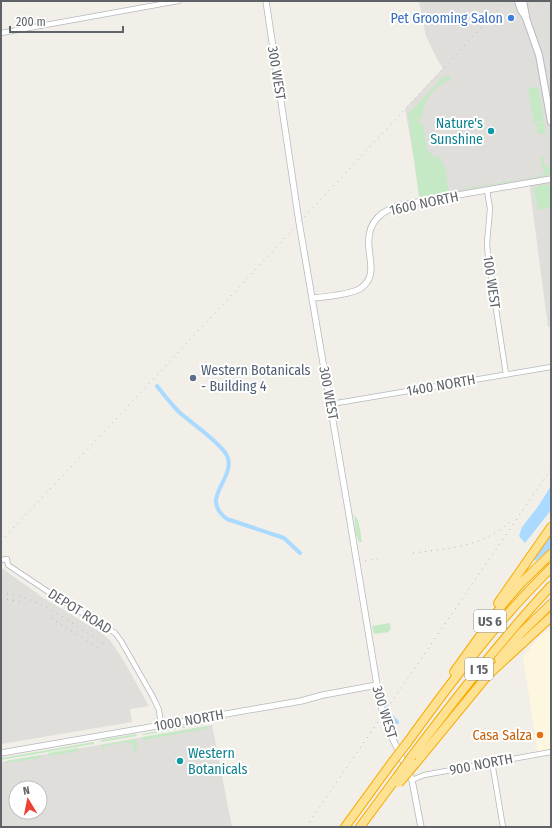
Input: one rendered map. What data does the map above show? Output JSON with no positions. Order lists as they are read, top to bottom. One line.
{"streets":{"highway":["US 6","I 15"],"street":["300 WEST","1600 NORTH","100 WEST","1400 NORTH","DEPOT ROAD","1000 NORTH","900 NORTH"]},"crossings":[["300 WEST","1600 NORTH"],["300 WEST","1400 NORTH"],["300 WEST","1000 NORTH"],["300 WEST","900 NORTH"],["1600 NORTH","100 WEST"],["100 WEST","1400 NORTH"],["DEPOT ROAD","1000 NORTH"],["US 6","I 15"]],"places":["Pet Grooming Salon","Nature's Sunshine","Western Botanicals - Building 4","Casa Salza","Western Botanicals"],"scale_bar":"200 m","north":"top"}
